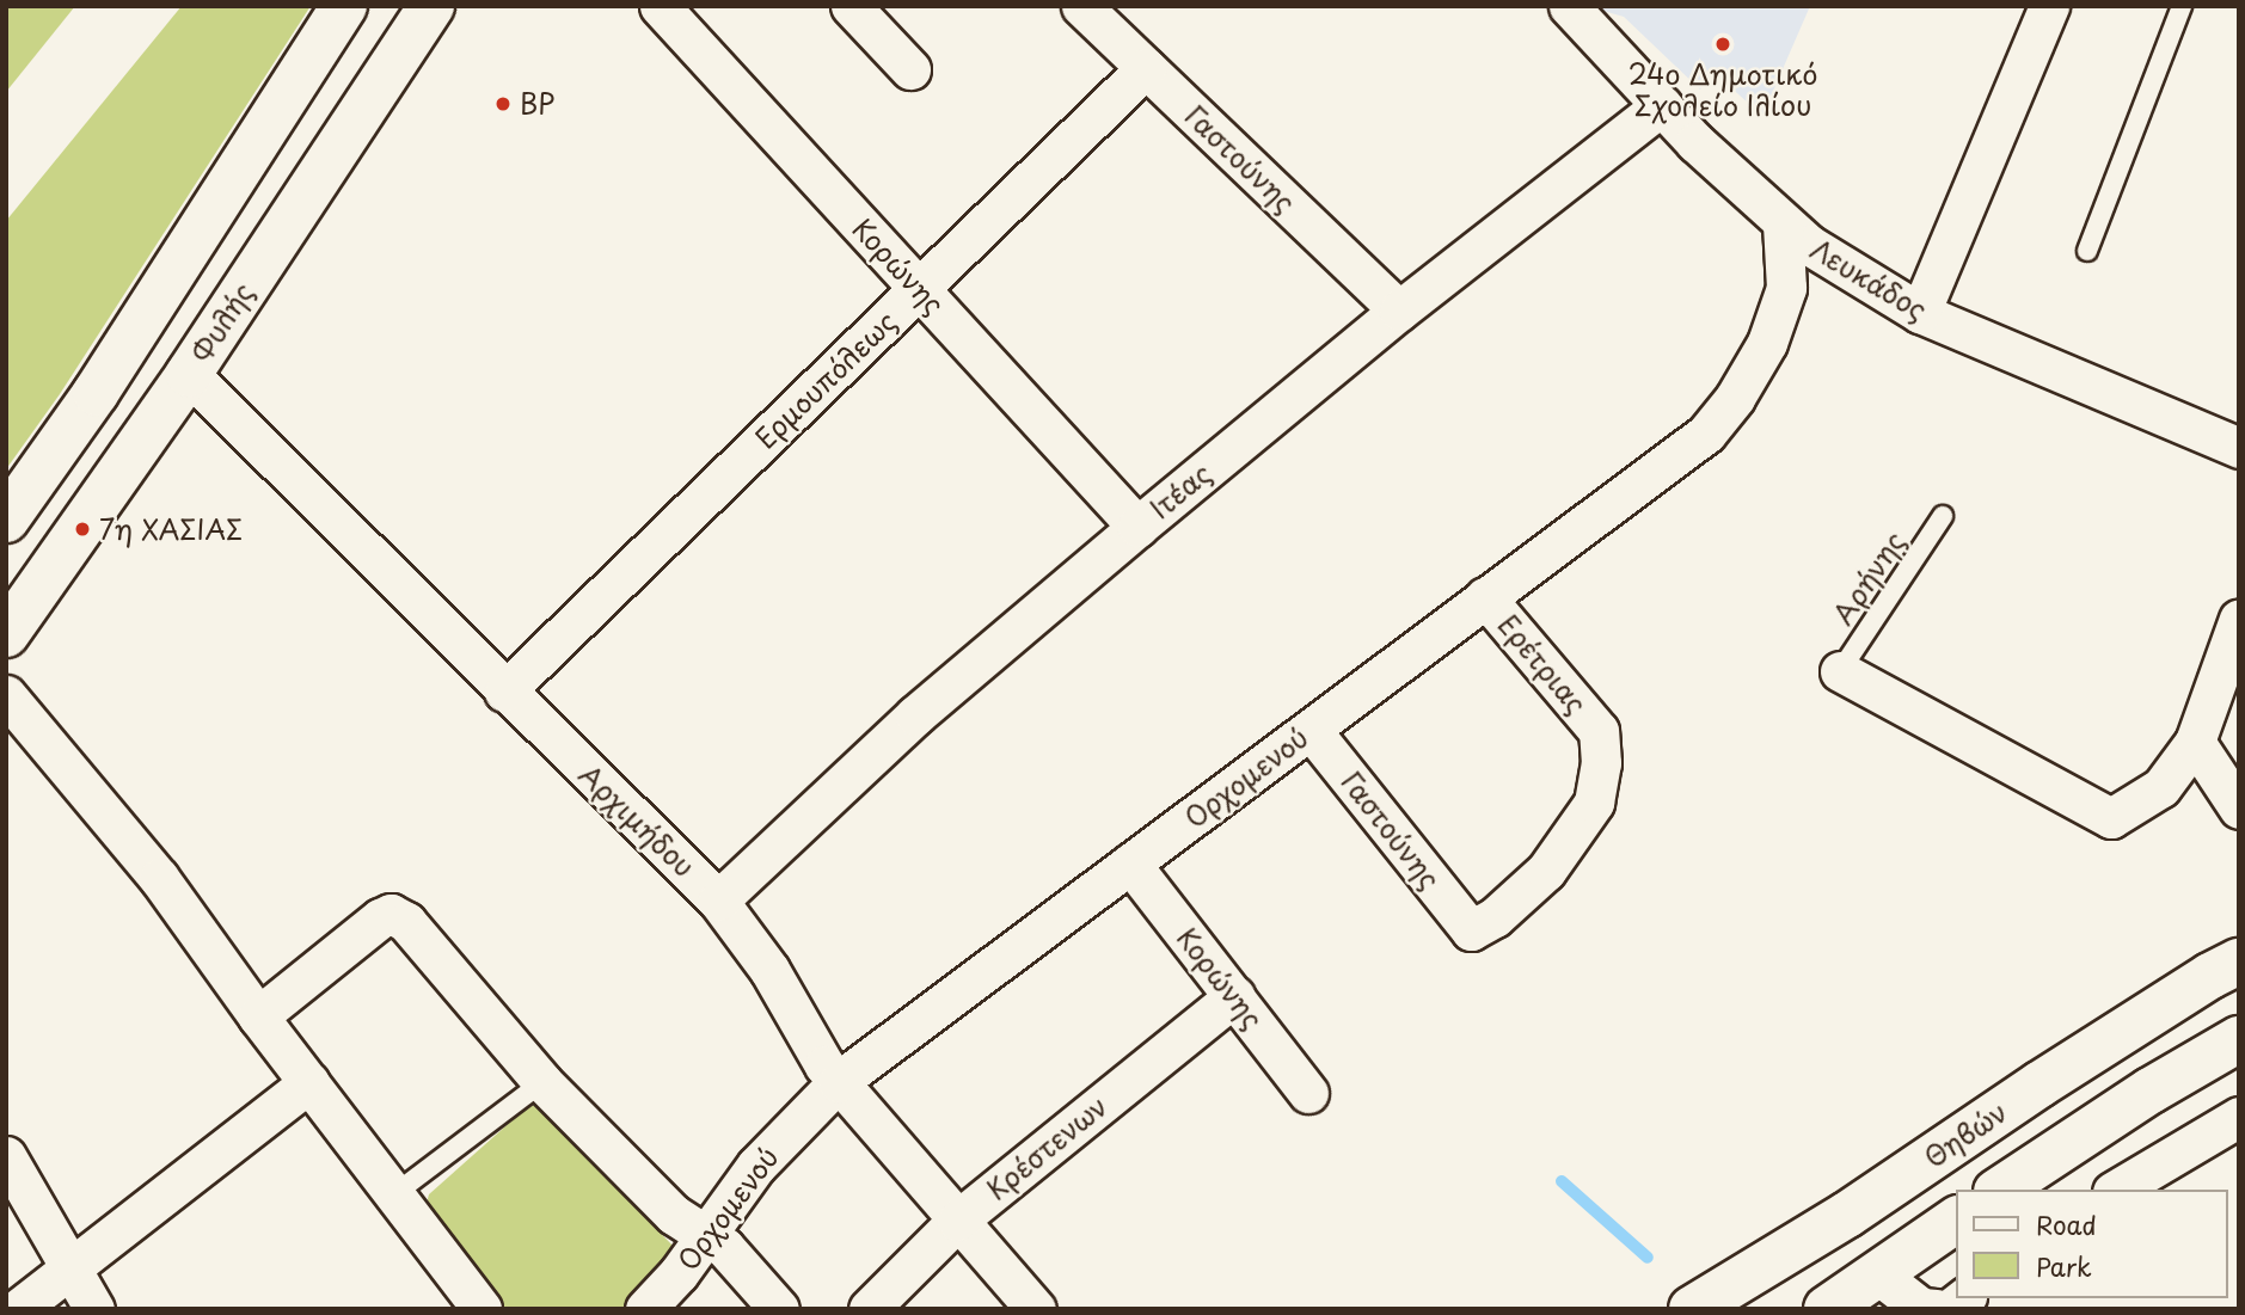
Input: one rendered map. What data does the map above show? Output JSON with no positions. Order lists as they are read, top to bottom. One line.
{"streets":{"main road":["Φυλής","Θηβών"],"street":["Γαστούνης","Κορώνης","Λευκάδος","Ερμουπόλεως","Ιτέας","Ερέτριας","Ορχομενού","Αρχιμήδου","Κρέστενων"],"lane":["Αρήνης"]},"crossings":[["Γαστούνης","Ερμουπόλεως"],["Γαστούνης","Ιτέας"],["Γαστούνης","Ερέτριας"],["Γαστούνης","Ορχομενού"],["Κορώνης","Ερμουπόλεως"],["Κορώνης","Ιτέας"],["Κορώνης","Ορχομενού"],["Κορώνης","Κρέστενων"],["Λευκάδος","Ιτέας"],["Λευκάδος","Ορχομενού"],["Φυλής","Αρχιμήδου"],["Ερμουπόλεως","Αρχιμήδου"],["Ιτέας","Αρχιμήδου"],["Ερέτριας","Ορχομενού"],["Ορχομενού","Αρχιμήδου"],["Αρχιμήδου","Κρέστενων"]],"places":["24ο Δημοτικό Σχολείο Ιλίου","BP","7η ΧΑΣΙΑΣ"],"legend":["Road","Park"]}
